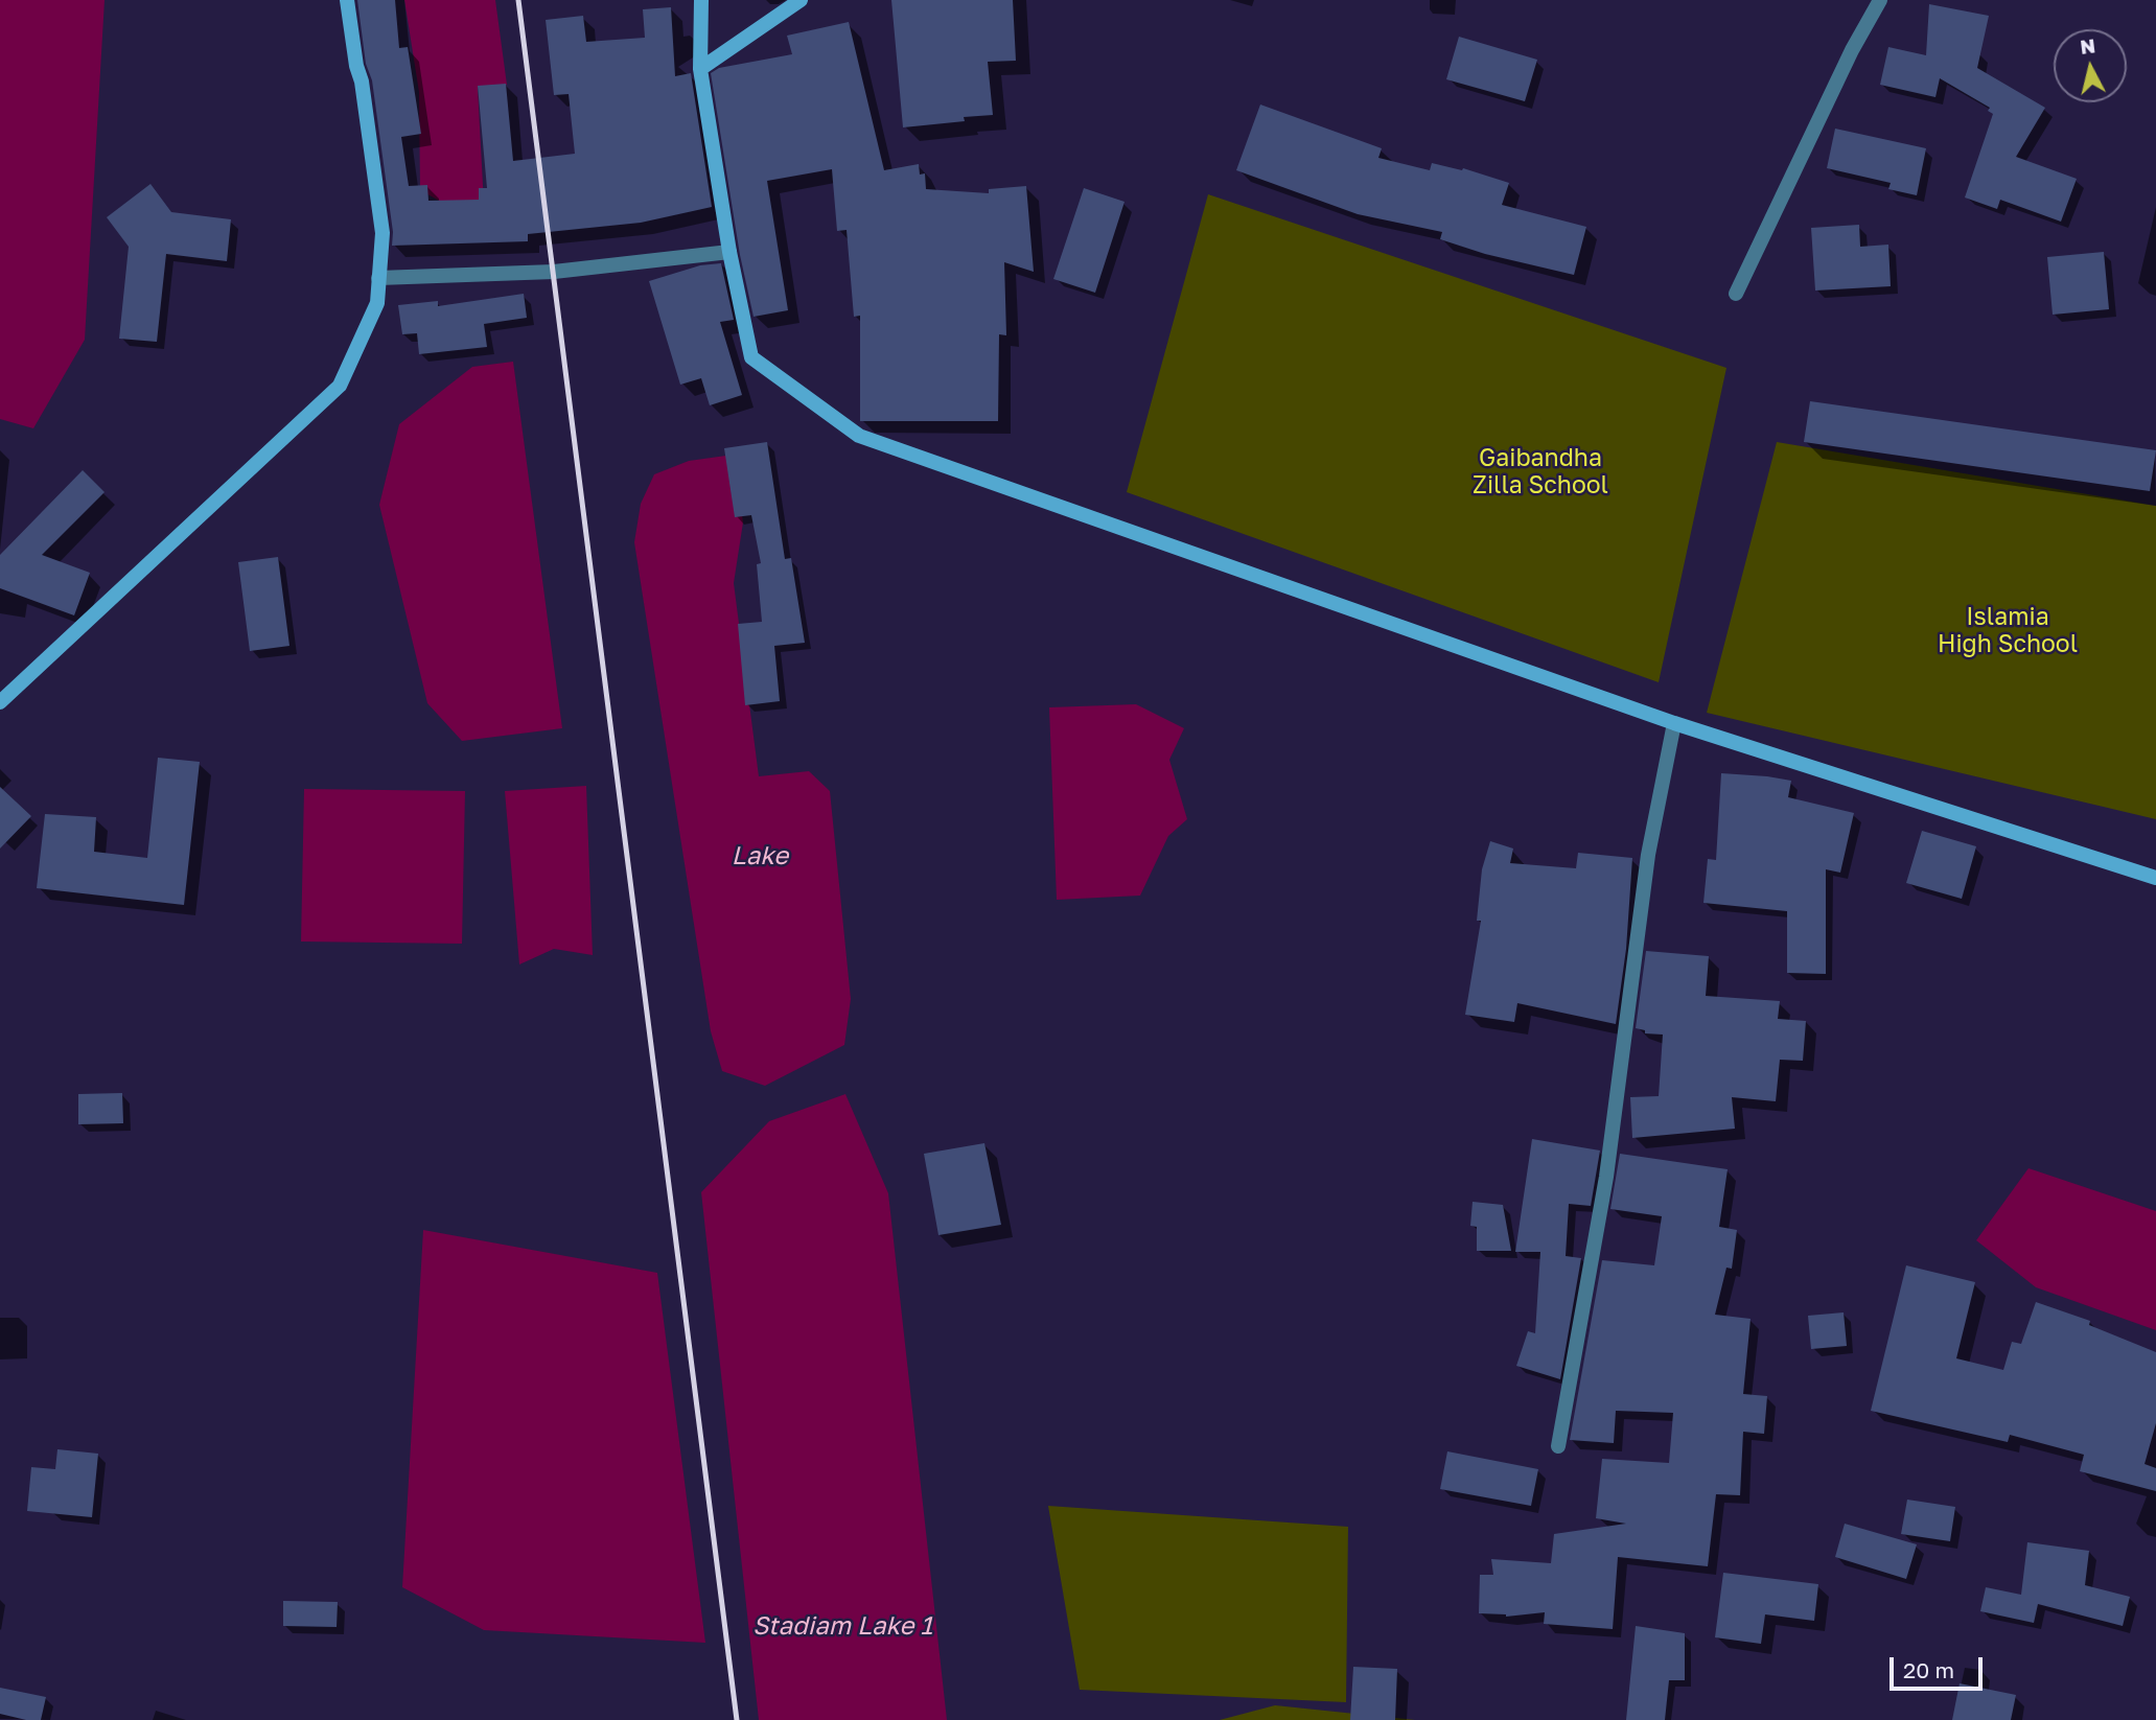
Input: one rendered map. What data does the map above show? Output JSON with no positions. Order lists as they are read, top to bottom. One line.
{"water":["Lake","Stadiam Lake 1"],"parks":["Gaibandha Zilla School","Islamia High School"],"scale_bar":"20 m","north":"top"}
